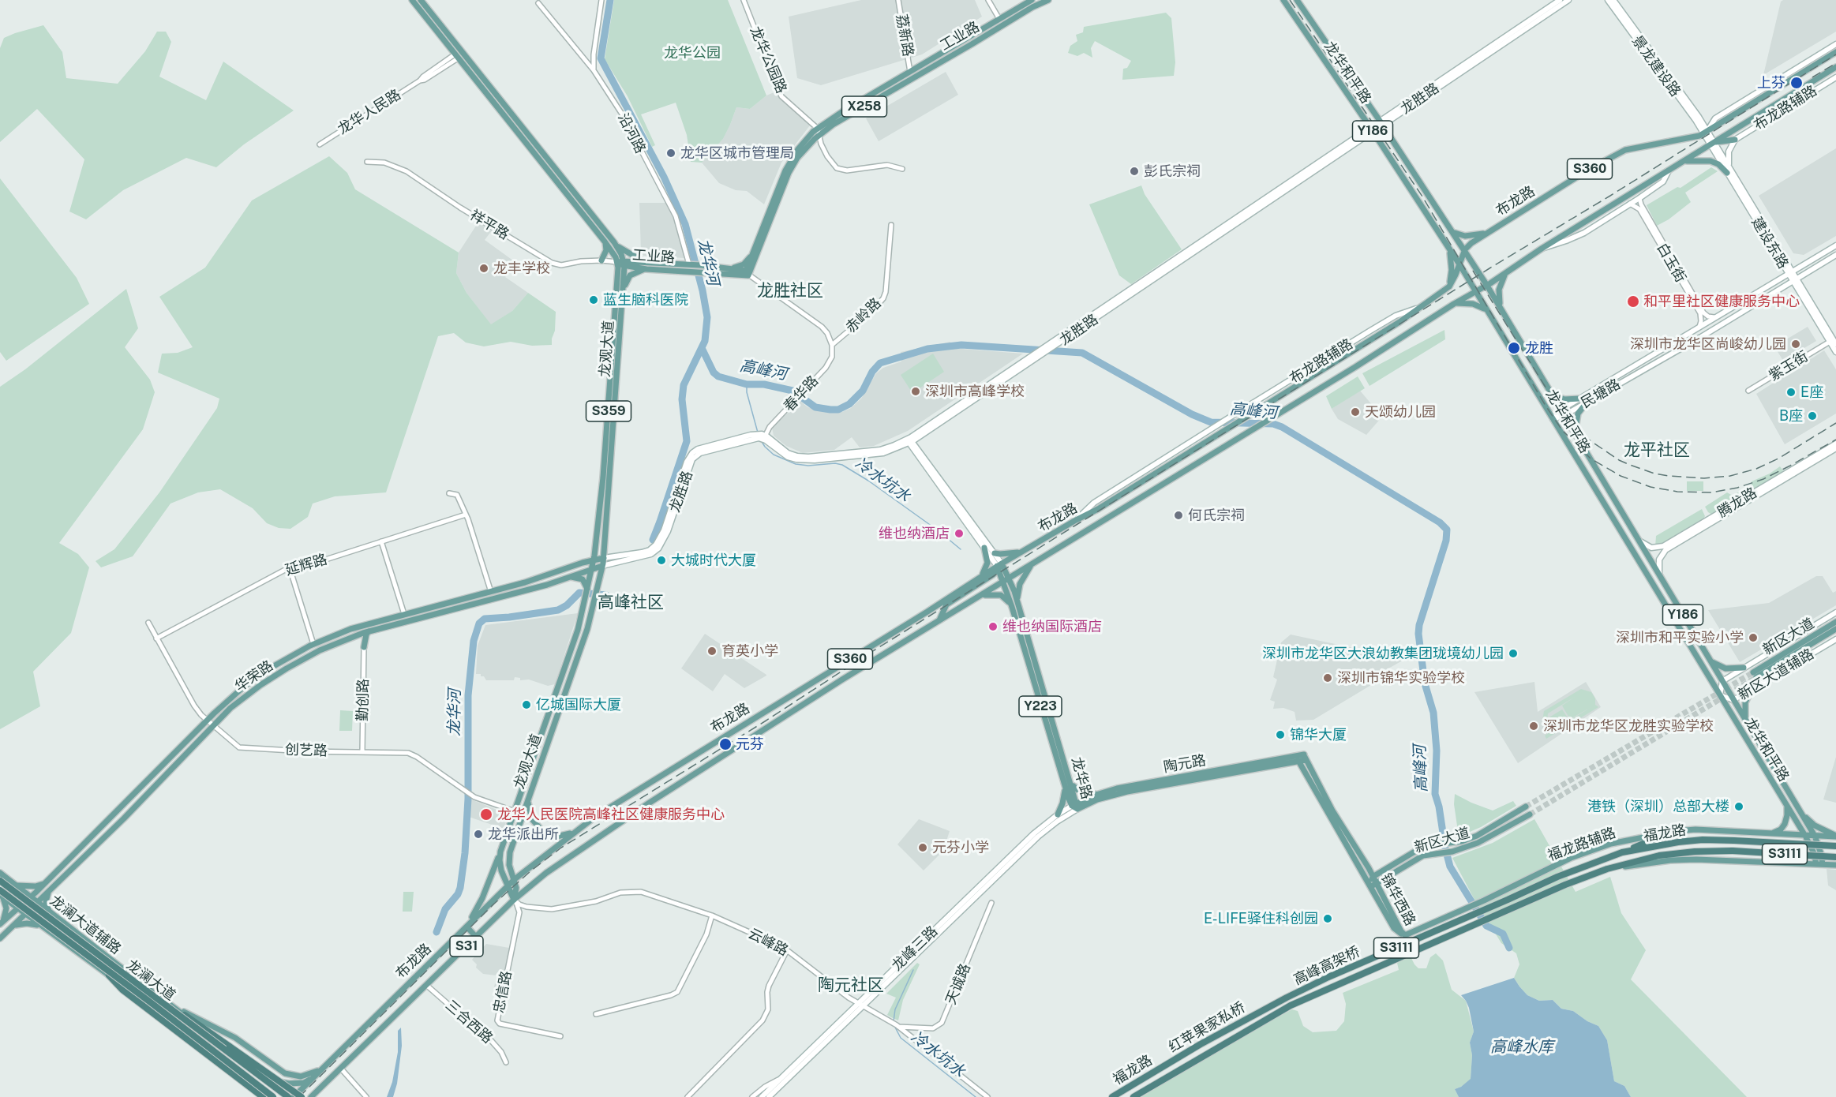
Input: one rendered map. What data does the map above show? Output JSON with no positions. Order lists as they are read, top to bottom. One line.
{"streets":{"highway":["福龙路","S3111","高峰高架桥","龙澜大道","红苹果家私桥"],"main road":["工业路","景龙建设路","龙华和平路","龙胜路","X258","布龙路辅路","Y186","S360","布龙路","建设东路","龙观大道","民塘路","S359","腾龙路","新区大道","新区大道辅路","华荣路","Y223","陶元路","龙华路","福龙路辅路","锦华西路","龙澜大道辅路","S31","龙峰三路"],"street":["荔新路","龙华公园路","龙华人民路","沿河路","祥平路","白玉街","赤岭路","紫玉街","春华路","延辉路","勤创路","创艺路","云峰路","天诚路","忠信路","三合西路"]},"crossings":[["荔新路","工业路"],["工业路","龙华公园路"],["工业路","沿河路"],["工业路","祥平路"],["工业路","龙观大道"],["景龙建设路","布龙路辅路"],["景龙建设路","布龙路"],["景龙建设路","建设东路"],["龙华和平路","龙胜路"],["龙华和平路","S360"],["龙华和平路","布龙路"],["龙华和平路","民塘路"],["龙华和平路","腾龙路"],["龙华和平路","新区大道辅路"],["龙华和平路","福龙路辅路"],["龙胜路","龙观大道"],["龙胜路","春华路"],["龙胜路","华荣路"],["龙胜路","龙华路"],["布龙路辅路","S360"],["布龙路辅路","布龙路"],["布龙路辅路","建设东路"],["龙华人民路","龙观大道"],["S360","布龙路"],["S360","建设东路"],["布龙路","建设东路"],["布龙路","龙观大道"],["布龙路","龙华路"],["布龙路","龙澜大道辅路"],["布龙路","云峰路"],["布龙路","忠信路"],["布龙路","三合西路"],["祥平路","龙观大道"],["建设东路","紫玉街"],["建设东路","民塘路"],["白玉街","民塘路"],["赤岭路","春华路"],["龙观大道","华荣路"],["龙观大道","创艺路"],["龙观大道","云峰路"],["龙观大道","忠信路"],["延辉路","创艺路"],["新区大道","锦华西路"],["华荣路","创艺路"],["华荣路","龙澜大道辅路"],["勤创路","创艺路"],["陶元路","龙华路"],["陶元路","锦华西路"],["陶元路","龙峰三路"],["龙华路","龙峰三路"],["福龙路","高峰高架桥"],["福龙路","红苹果家私桥"],["福龙路辅路","锦华西路"],["龙澜大道辅路","龙澜大道"],["云峰路","龙峰三路"],["云峰路","天诚路"],["云峰路","忠信路"],["高峰高架桥","红苹果家私桥"]],"districts":["龙胜社区","龙平社区","高峰社区","陶元社区"],"water":["龙华河","高峰河","冷水坑水","高峰水库"],"parks":["龙华公园"],"places":["上芬","龙华区城市管理局","彭氏宗祠","龙丰学校","蓝生脑科医院","和平里社区健康服务中心","深圳市龙华区尚峻幼儿园","龙胜","深圳市高峰学校","E座","天颂幼儿园","B座","何氏宗祠","维也纳酒店","大城时代大厦","维也纳国际酒店","深圳市和平实验小学","育英小学","深圳市龙华区大浪幼教集团珑境幼儿园","深圳市锦华实验学校","亿城国际大厦","深圳市龙华区龙胜实验学校","锦华大厦","元芬","港铁（深圳）总部大楼","龙华人民医院高峰社区健康服务中心","龙华派出所","元芬小学","E-LIFE驿住科创园"]}
